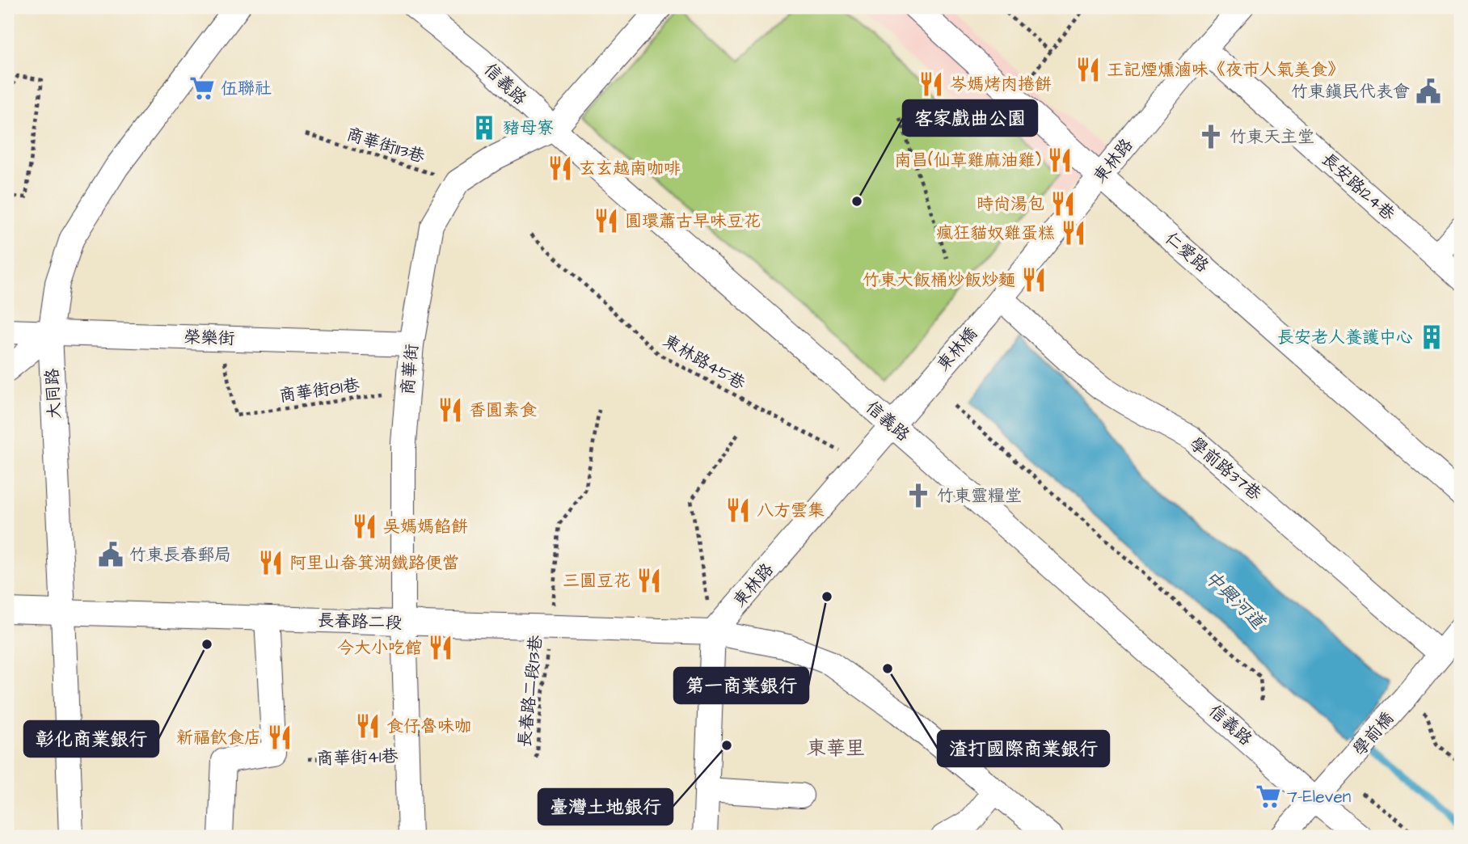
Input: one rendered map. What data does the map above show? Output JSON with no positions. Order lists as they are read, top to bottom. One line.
{"streets":{"street":["信義路","東林路","長安路124巷","仁愛路","榮樂街","東林橋","商華街","大同路","學前路37巷","長春路二段","學前橋"],"path":["商華街113巷","東林路45巷","商華街81巷","長春路二段13巷","商華街41巷"]},"crossings":[["信義路","東林路"],["信義路","商華街"],["信義路","學前橋"],["商華街113巷","商華街"],["東林路","長安路124巷"],["東林路","仁愛路"],["東林路","東林橋"],["東林路","東林路45巷"],["東林路","學前路37巷"],["東林路","長春路二段"],["榮樂街","商華街"],["榮樂街","商華街81巷"],["榮樂街","大同路"],["東林橋","學前路37巷"],["商華街","商華街81巷"],["商華街","長春路二段"],["商華街","商華街41巷"],["大同路","長春路二段"],["學前路37巷","學前橋"],["長春路二段","長春路二段13巷"]],"districts":["東華里"],"water":["中興河道"],"places":{"restaurant":["王記煙燻滷味《夜市人氣美食》","岑媽烤肉捲餅","南昌(仙草雞麻油雞)","玄玄越南咖啡","時尚湯包","圓環蕭古早味豆花","瘋狂貓奴雞蛋糕","竹東大飯桶炒飯炒麵","香圓素食","八方雲集","吳媽媽餡餅","阿里山畚箕湖鐵路便當","三圓豆花","今大小吃館","食仔魯味咖","新福飲食店"],"supermarket":["伍聯社","7-Eleven"],"public building":["竹東鎮民代表會","竹東長春郵局"],"building":["豬母寮","長安老人養護中心"],"church":["竹東天主堂","竹東靈糧堂"],"other":["客家戲曲公園","第一商業銀行","彰化商業銀行","渣打國際商業銀行","臺灣土地銀行"]}}
